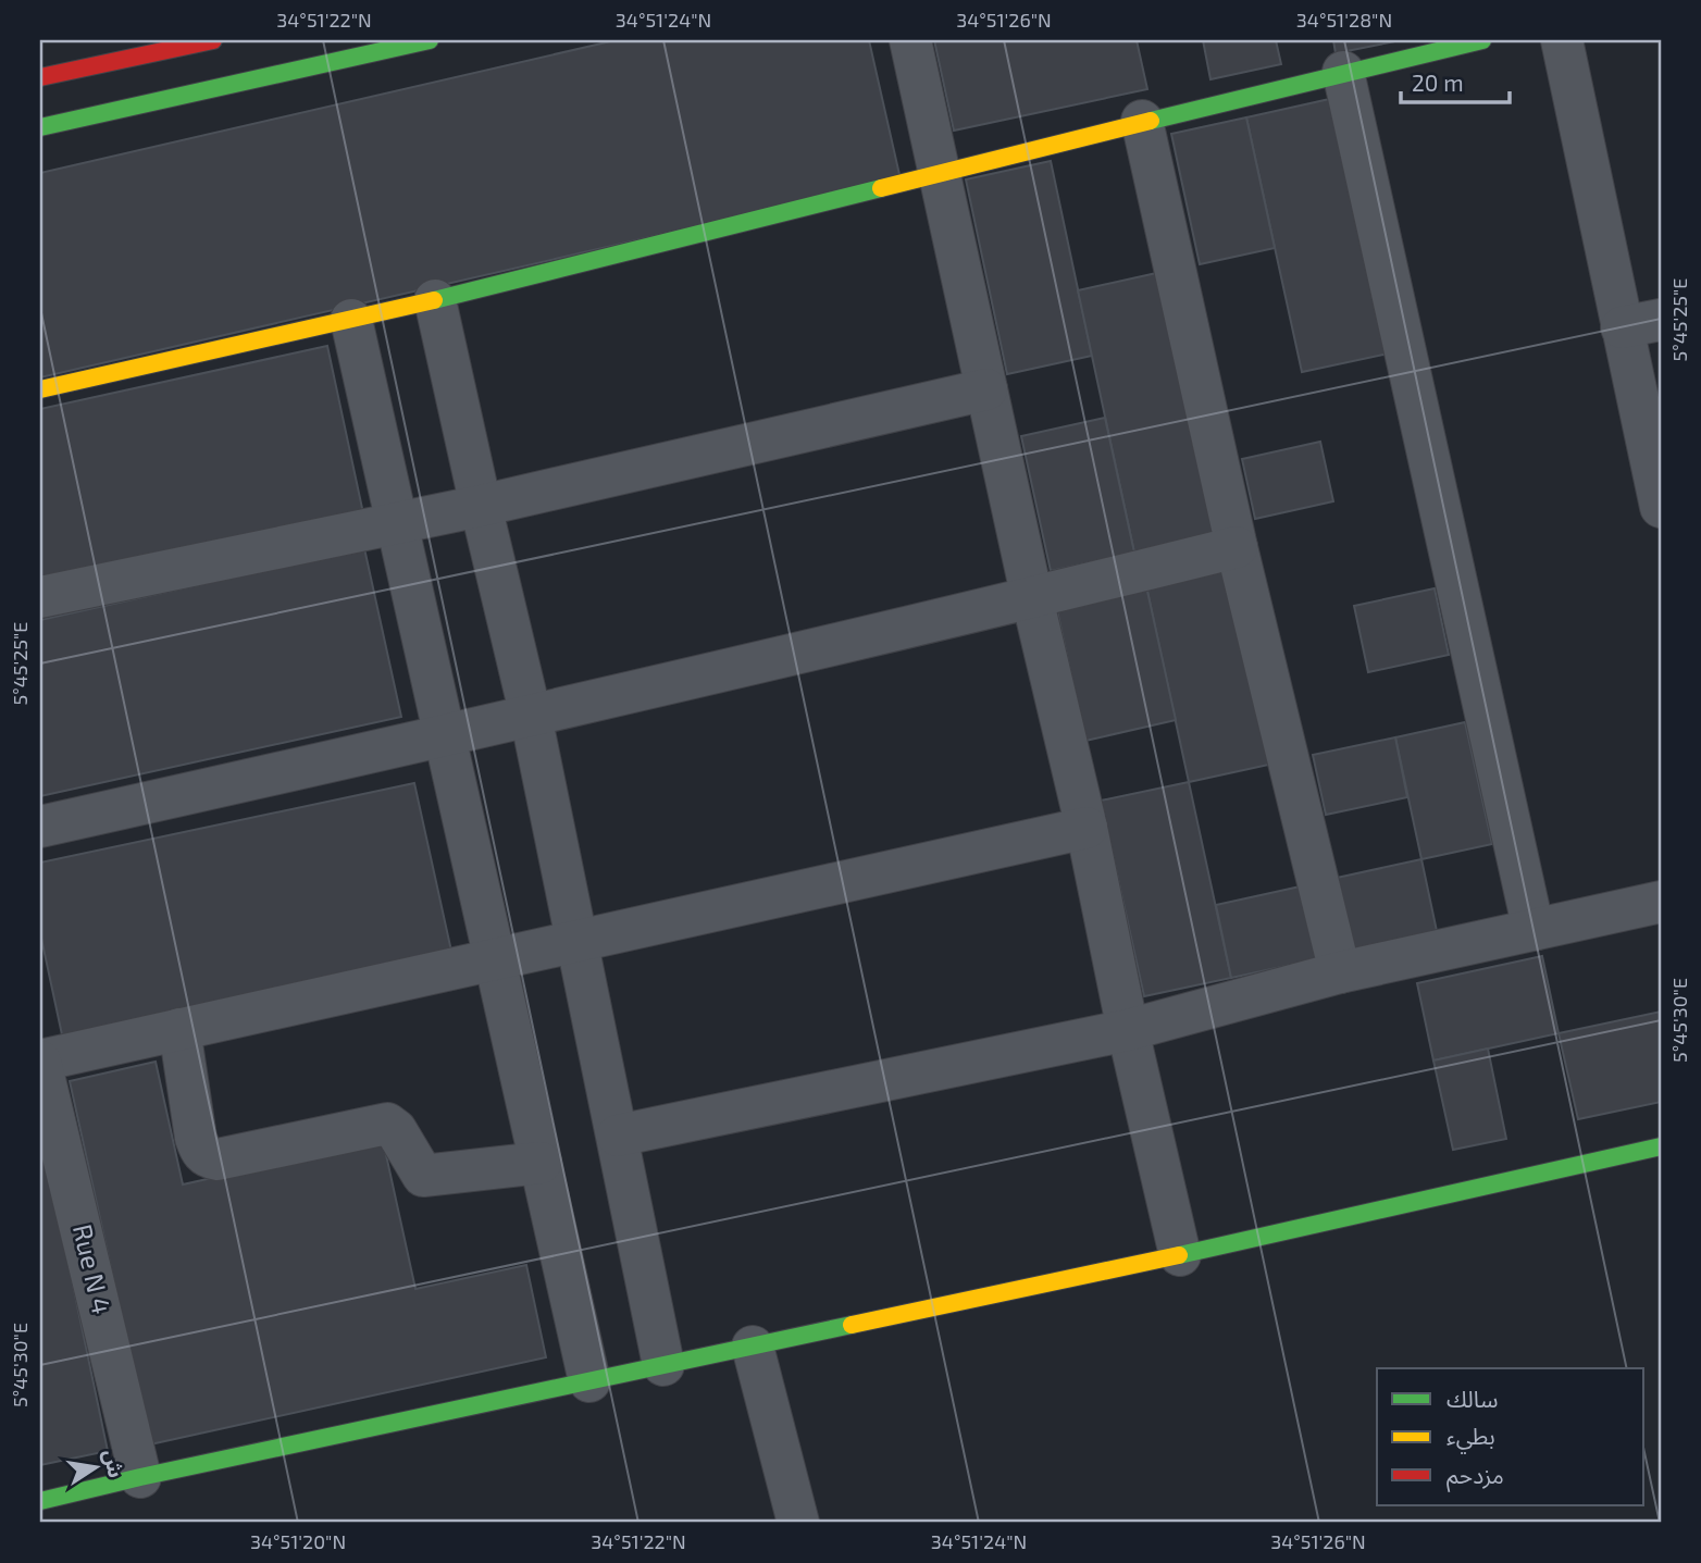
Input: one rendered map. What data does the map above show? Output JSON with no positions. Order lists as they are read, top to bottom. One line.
{"streets":{"street":["Rue N 4"]},"legend":["سالك","بطيء","مزدحم"],"scale_bar":"20 m","north":"right","coordinates":["34°51'22\"N","34°51'24\"N","34°51'26\"N","34°51'28\"N","5°45'25\"E","5°45'30\"E","34°51'20\"N"]}
